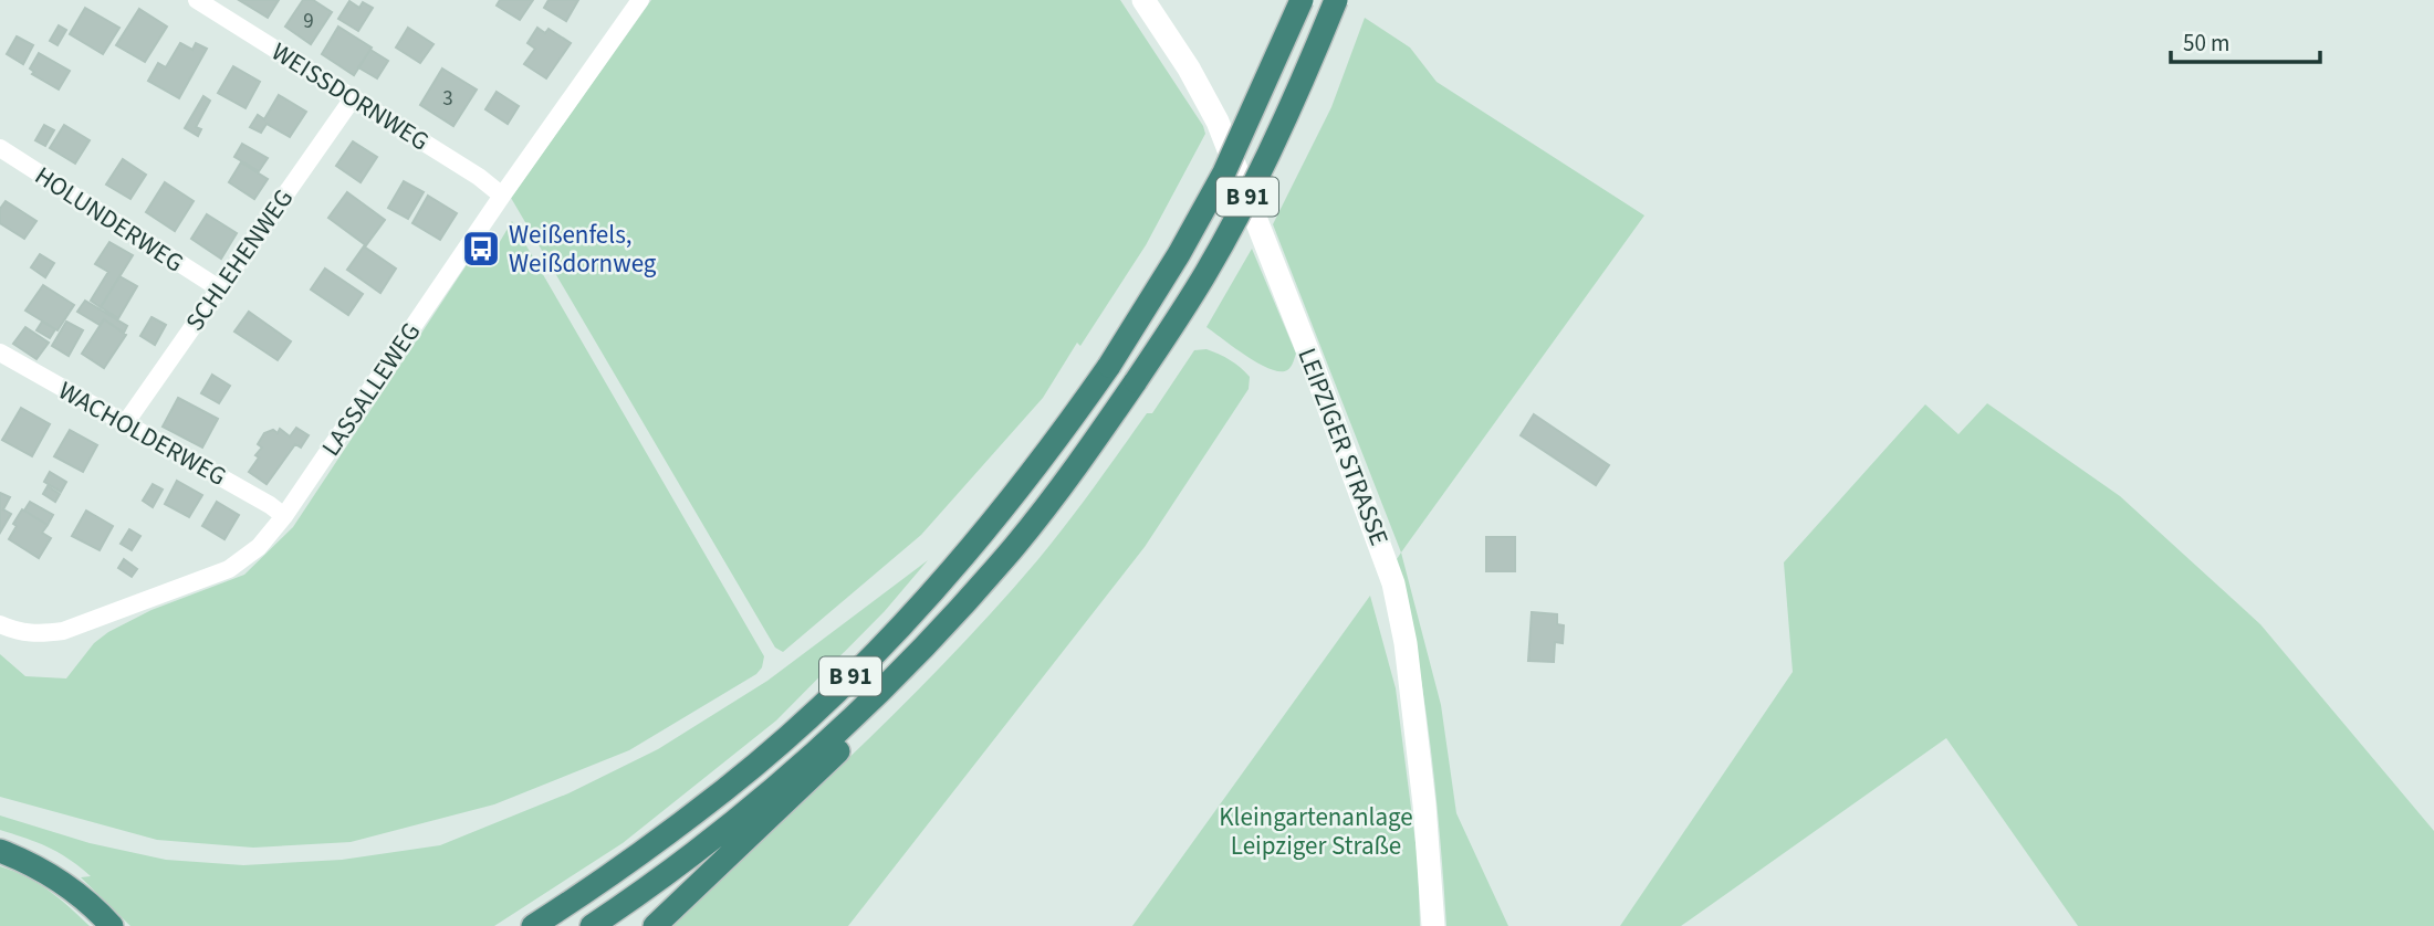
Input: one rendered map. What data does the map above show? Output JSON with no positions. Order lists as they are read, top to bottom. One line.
{"streets":{"highway":["B 91"],"street":["WEISSDORNWEG","HOLUNDERWEG","SCHLEHENWEG","LASSALLEWEG","WACHOLDERWEG","LEIPZIGER STRASSE"]},"crossings":[["WEISSDORNWEG","SCHLEHENWEG"],["WEISSDORNWEG","LASSALLEWEG"],["HOLUNDERWEG","SCHLEHENWEG"],["SCHLEHENWEG","WACHOLDERWEG"],["LASSALLEWEG","WACHOLDERWEG"]],"parks":["Kleingartenanlage Leipziger Straße"],"places":{"bus stop":["Weißenfels, Weißdornweg"]},"house_numbers":["9","3"],"scale_bar":"50 m"}
